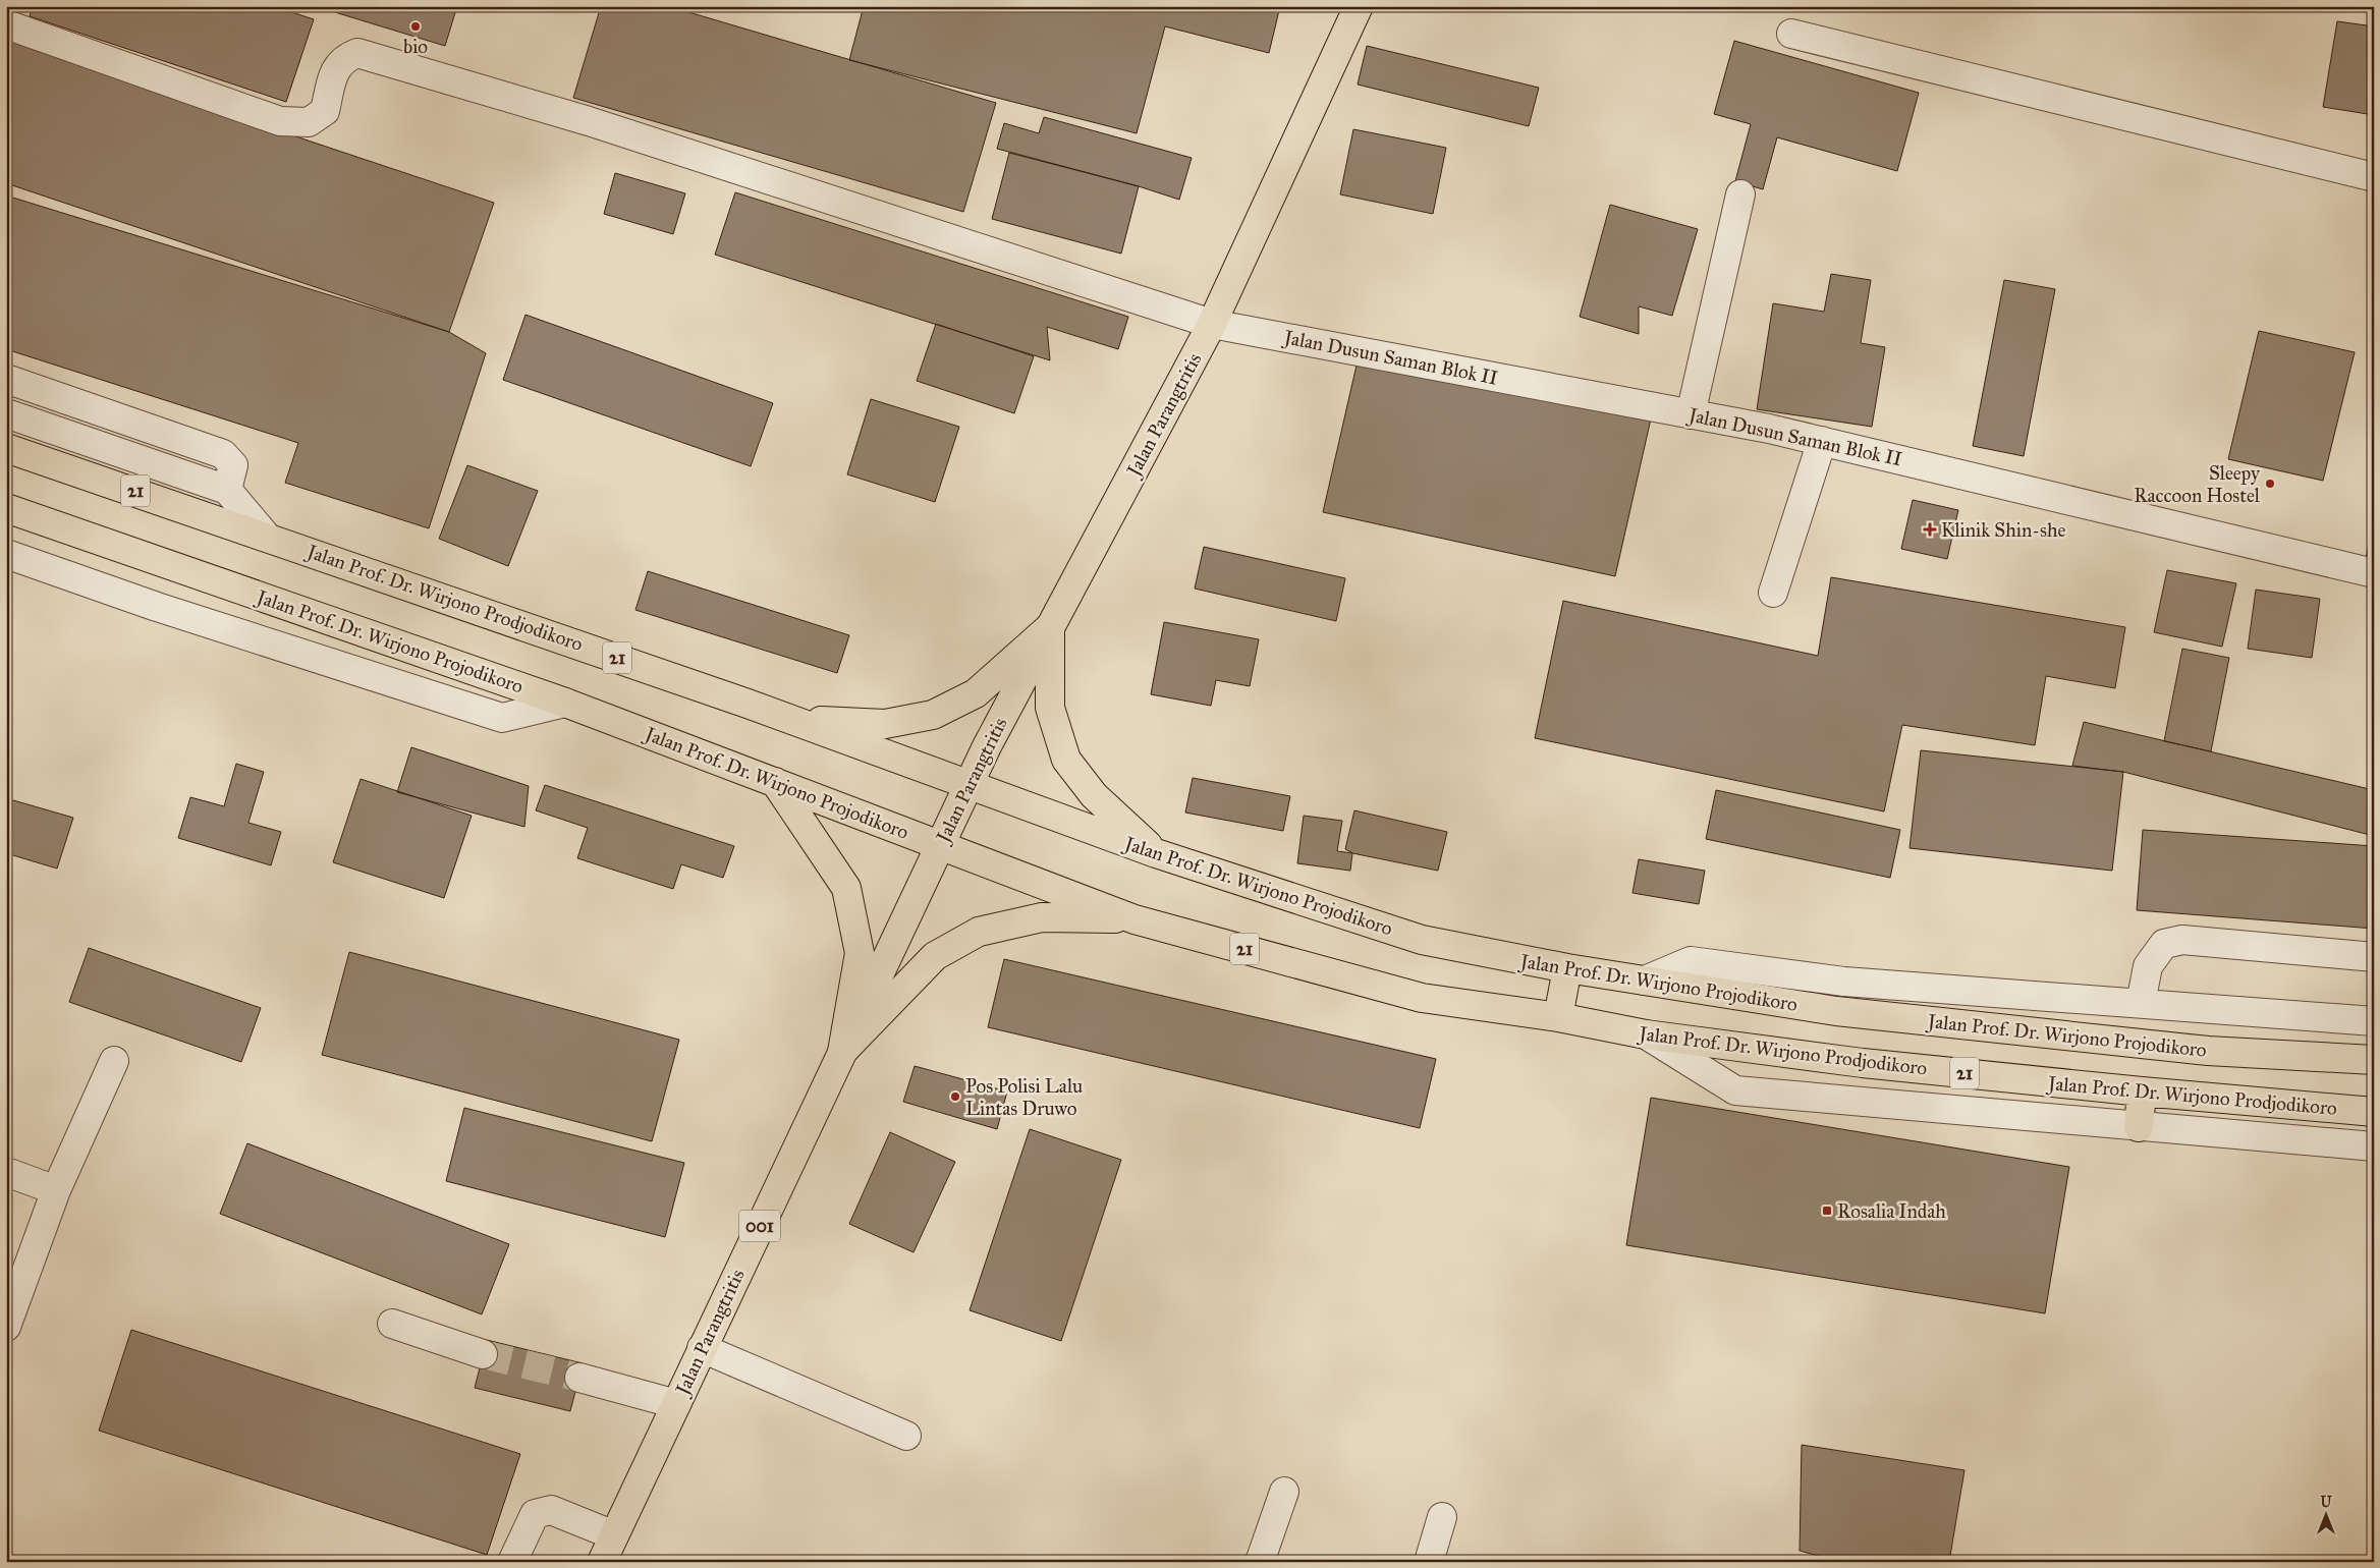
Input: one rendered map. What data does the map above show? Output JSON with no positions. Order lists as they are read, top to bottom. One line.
{"streets":{"main road":["Jalan Parangtritis","21","Jalan Prof. Dr. Wirjono Prodjodikoro","Jalan Prof. Dr. Wirjono Projodikoro","001"],"street":["Jalan Dusun Saman Blok II"]},"crossings":[["Jalan Dusun Saman Blok II","Jalan Parangtritis"],["Jalan Parangtritis","Jalan Prof. Dr. Wirjono Prodjodikoro"],["Jalan Parangtritis","Jalan Prof. Dr. Wirjono Projodikoro"],["Jalan Prof. Dr. Wirjono Prodjodikoro","Jalan Prof. Dr. Wirjono Projodikoro"]],"places":{"other":["bio","Sleepy Raccoon Hostel","Pos Polisi Lalu Lintas Druwo"],"health":["Klinik Shin-she"],"transit":["Rosalia Indah"]},"north":"top"}
